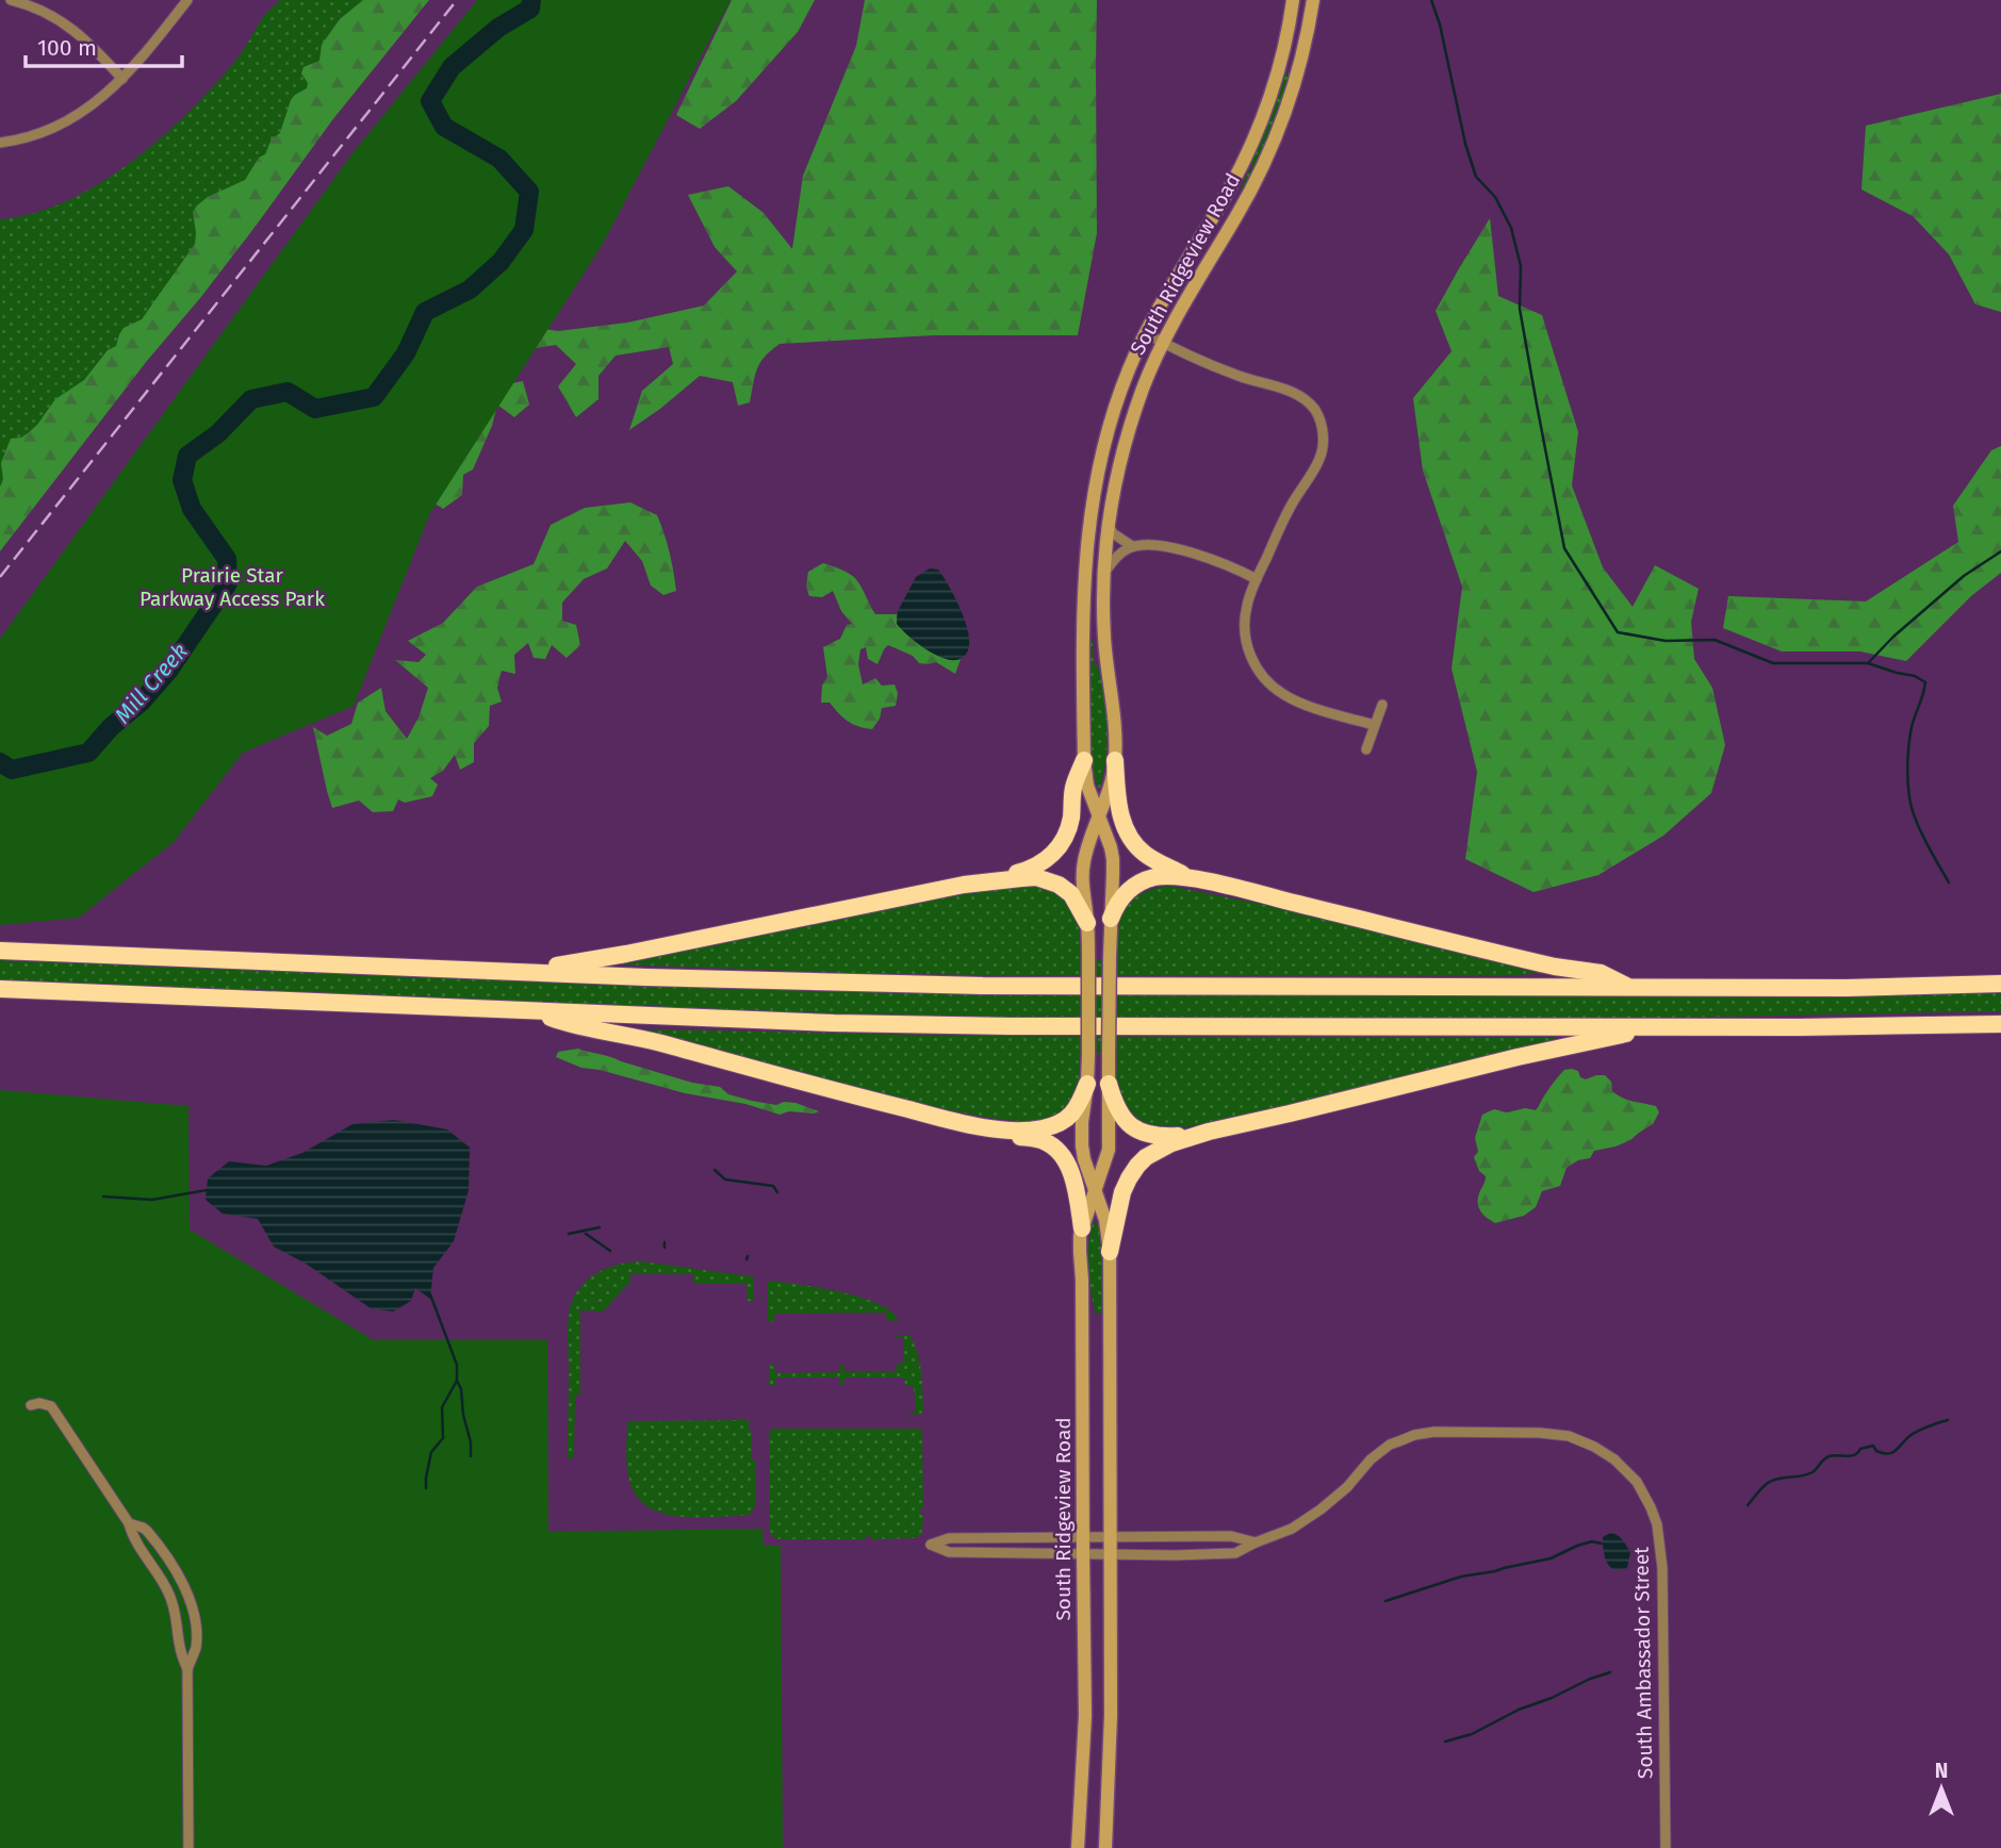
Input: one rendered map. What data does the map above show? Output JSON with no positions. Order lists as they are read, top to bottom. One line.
{"streets":{"main road":["South Ridgeview Road"],"street":["South Ambassador Street"]},"crossings":[["South Ridgeview Road","South Ambassador Street"]],"water":["Mill Creek"],"parks":["Prairie Star Parkway Access Park"],"scale_bar":"100 m","north":"top"}
